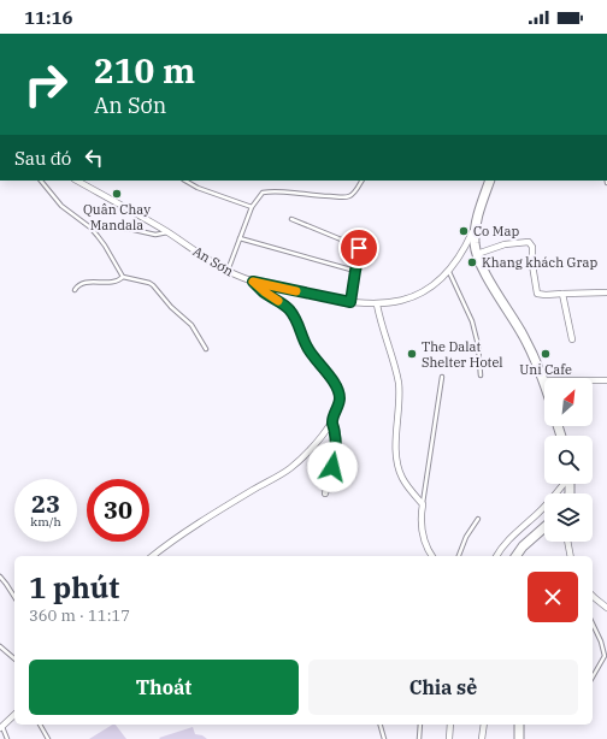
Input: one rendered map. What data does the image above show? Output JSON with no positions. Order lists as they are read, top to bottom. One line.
{"streets":{"street":["An Sơn"]},"places":["Quân Chay Mandala","Co Map","Khang khách Grap","The Dalat Shelter Hotel","Uni Cafe"],"north":"top right","page":{"status":"11:16","turn":["210 m","An Sơn"],"then":"Sau đó","speed":"23 km/h","limit":"30","heading":["1 phút","360 m · 11:17"],"buttons":["Thoát","Chia sẻ"]}}
